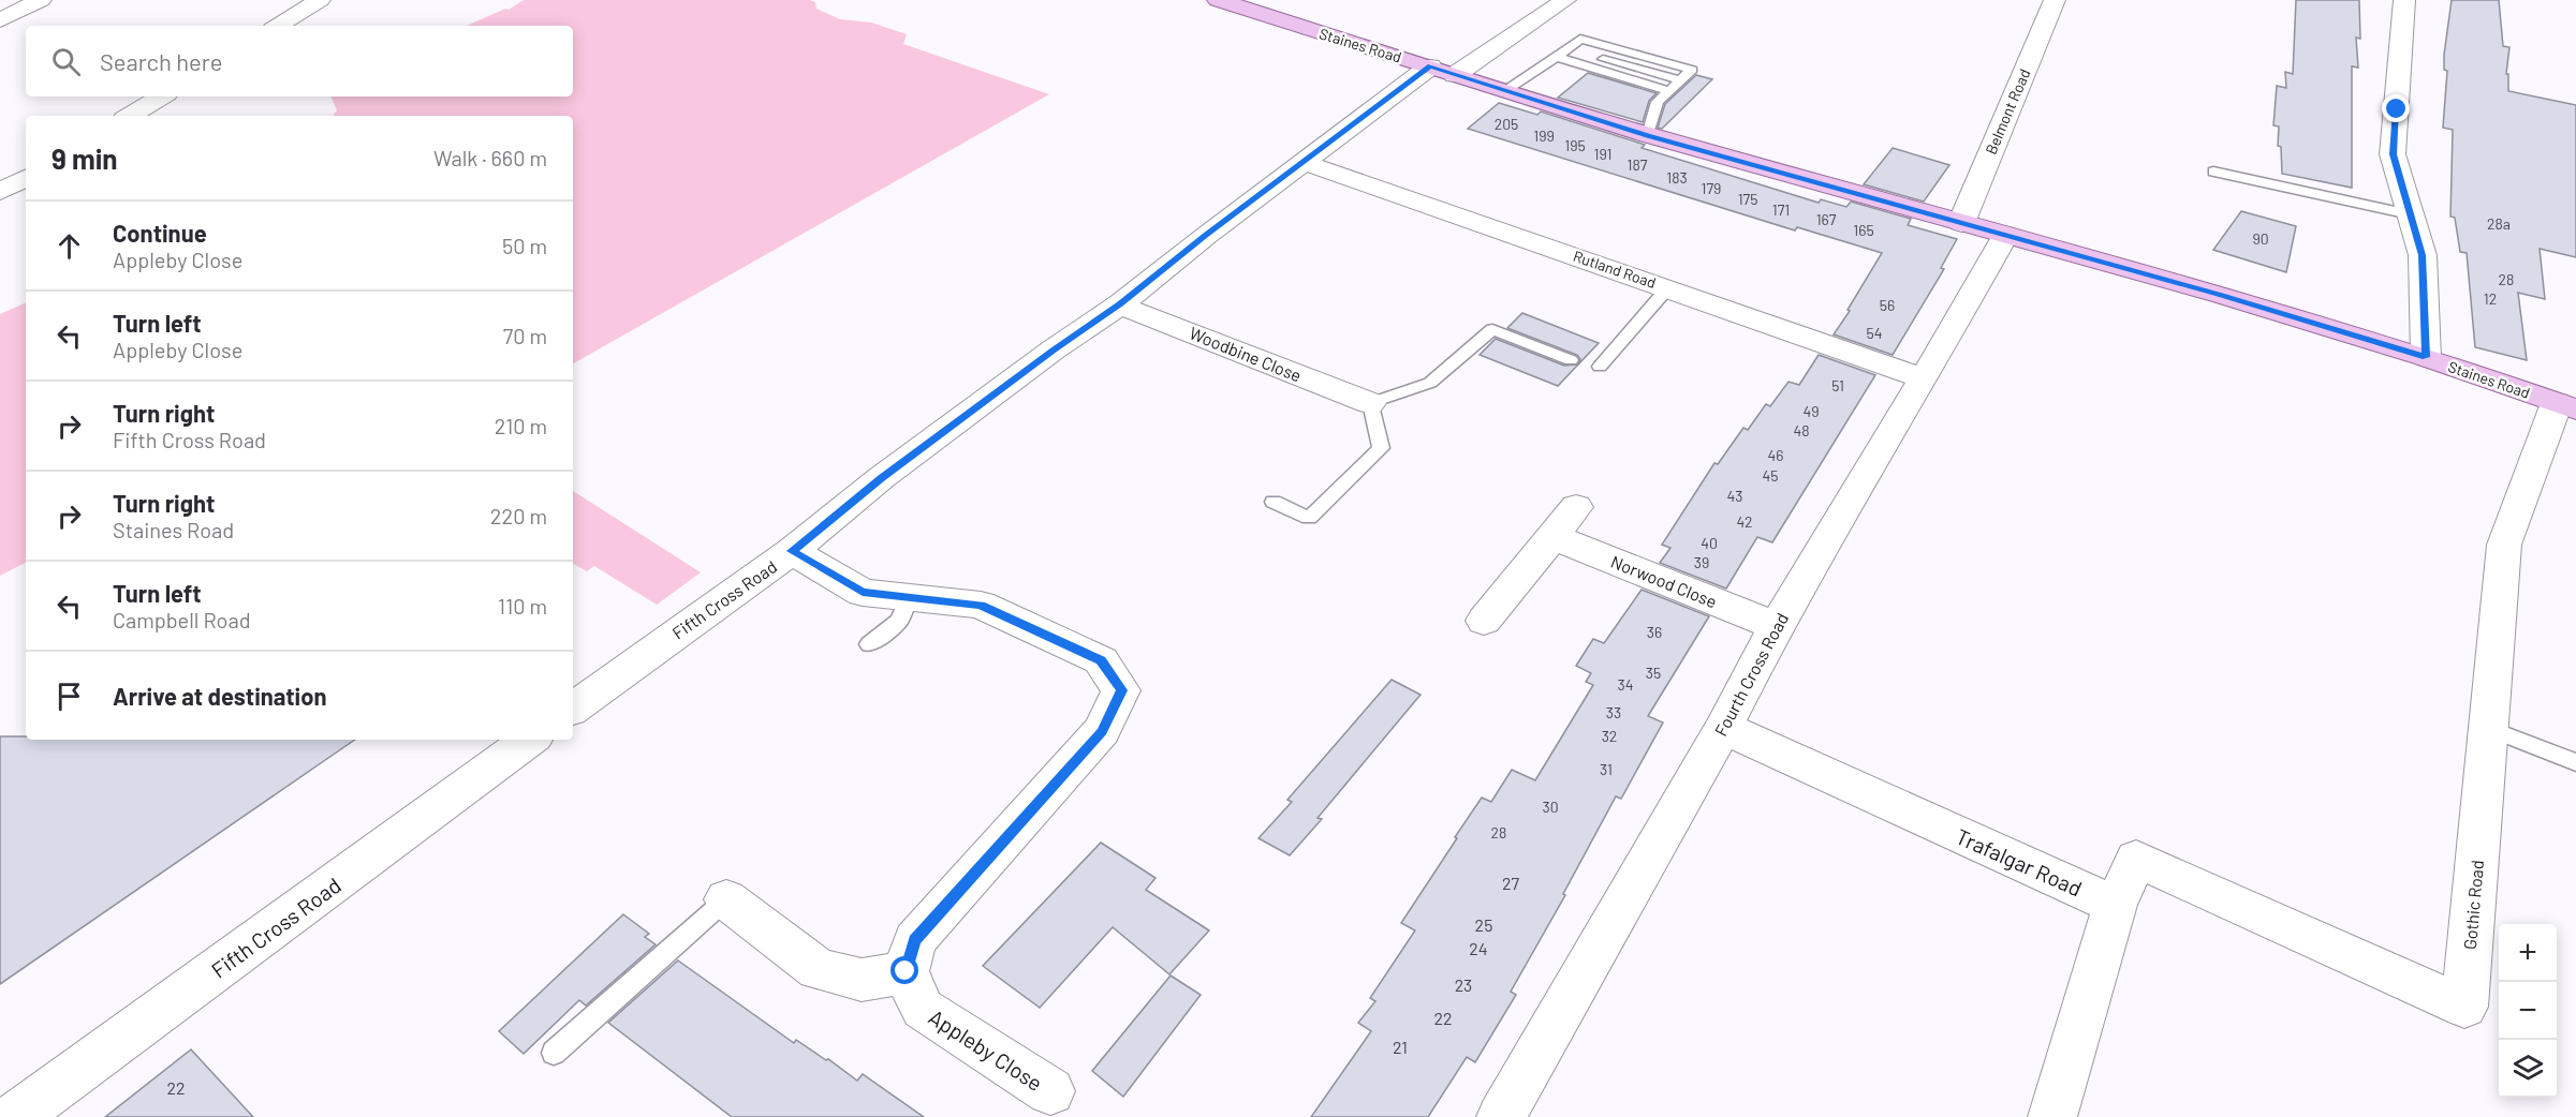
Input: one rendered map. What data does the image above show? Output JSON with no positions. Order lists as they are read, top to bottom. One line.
{"streets":{"main road":["Staines Road"],"street":["Belmont Road","Rutland Road","Woodbine Close","Norwood Close","Fifth Cross Road","Fourth Cross Road","Trafalgar Road","Gothic Road","Appleby Close"]},"crossings":[["Staines Road","Belmont Road"],["Staines Road","Fifth Cross Road"],["Staines Road","Fourth Cross Road"],["Staines Road","Gothic Road"],["Rutland Road","Fifth Cross Road"],["Rutland Road","Fourth Cross Road"],["Woodbine Close","Fifth Cross Road"],["Norwood Close","Fourth Cross Road"],["Fourth Cross Road","Trafalgar Road"],["Trafalgar Road","Gothic Road"]],"house_numbers":["205","199","195","191","187","183","179","175","171","167","28a","165","90","28","12","56","54","51","49","48","46","45","43","42","40","39","36","35","34","33","32","31","30","28","27","25","24","23","22","21","22"],"page":{"search":"Search here","heading":["9 min","Walk · 660 m"],"list":[["Continue","Appleby Close","50 m"],["Turn left","Appleby Close","70 m"],["Turn right","Fifth Cross Road","210 m"],["Turn right","Staines Road","220 m"],["Turn left","Campbell Road","110 m"],"Arrive at destination"],"map_buttons":["+","−"]}}
